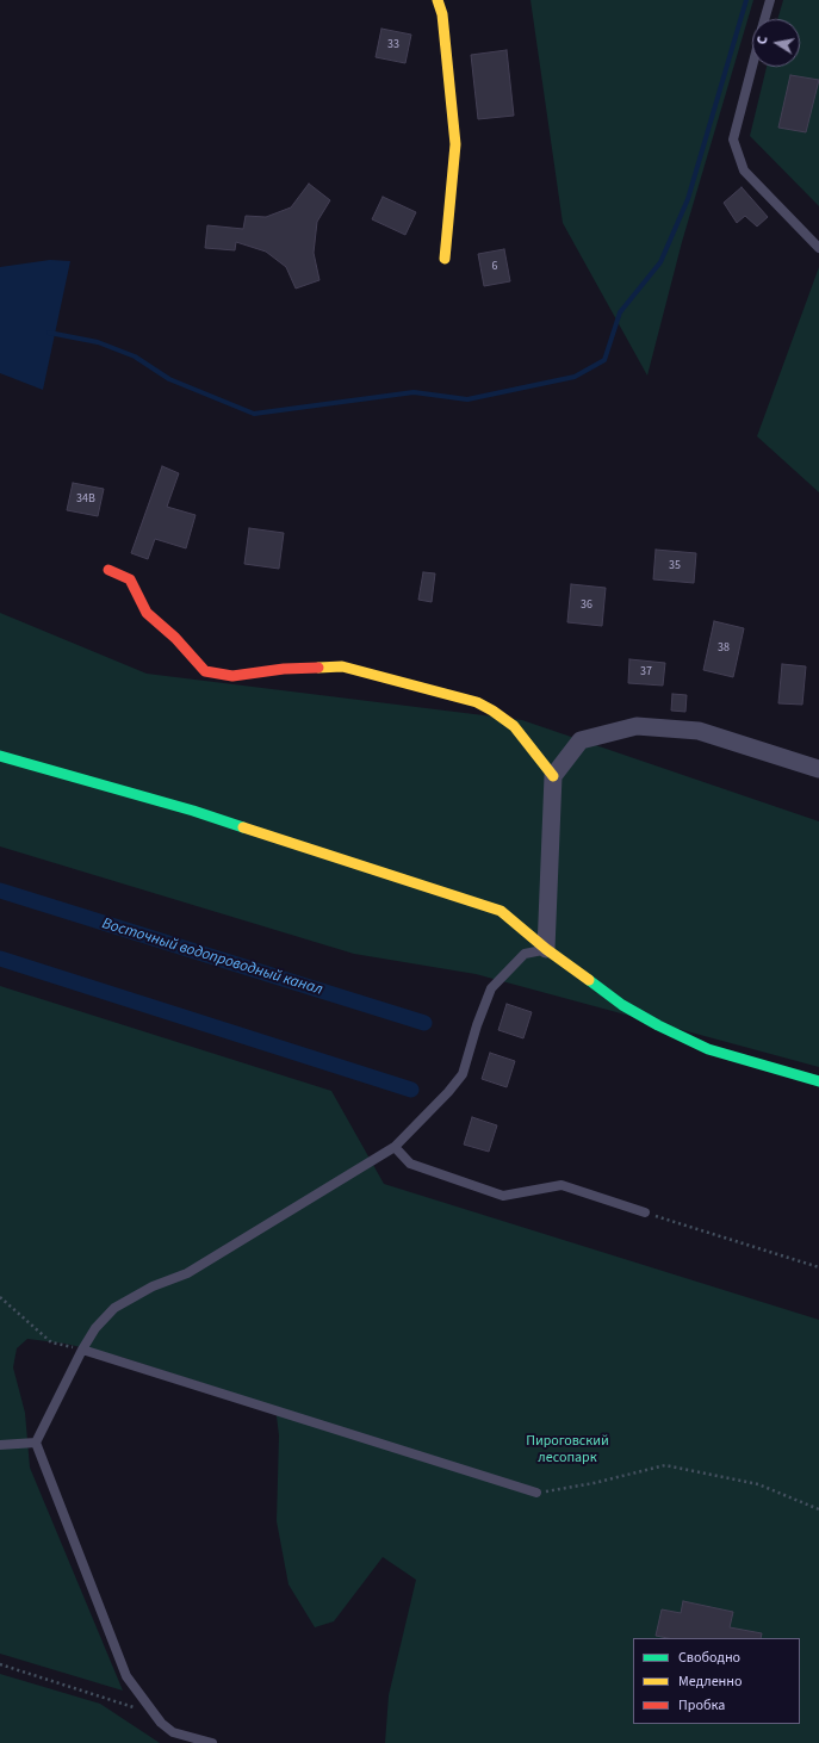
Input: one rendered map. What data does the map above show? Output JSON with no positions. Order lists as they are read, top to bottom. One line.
{"water":["Восточный водопроводный канал"],"parks":["Пироговский лесопарк"],"house_numbers":["33","6","34В","35","36","38","37"],"legend":["Свободно","Медленно","Пробка"],"north":"left"}
